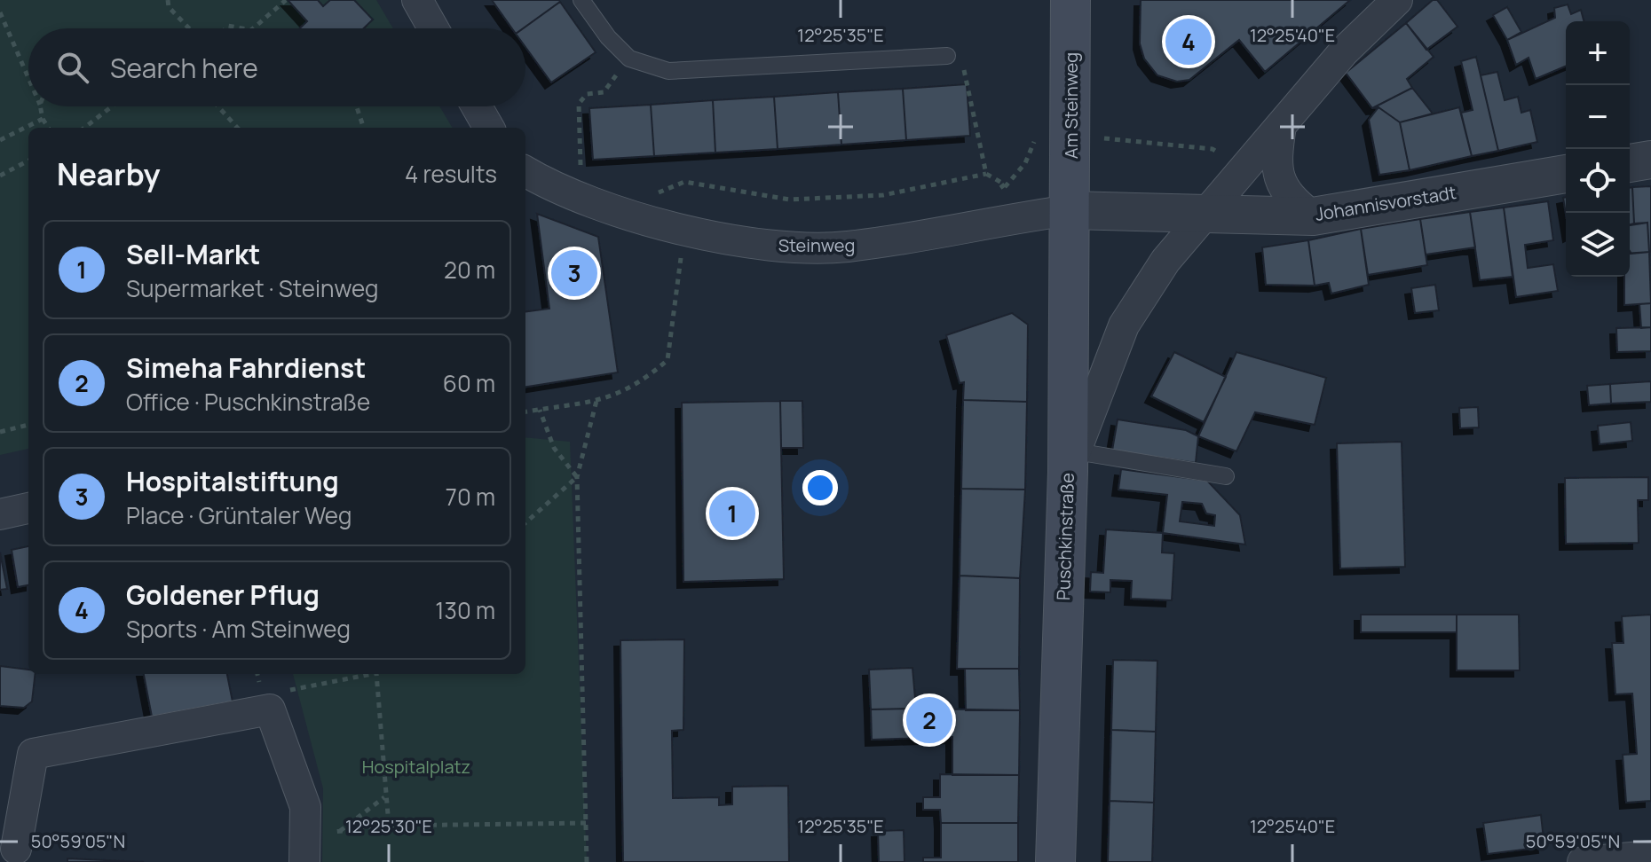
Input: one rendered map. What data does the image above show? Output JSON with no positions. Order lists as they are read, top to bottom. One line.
{"streets":{"main road":["Am Steinweg","Puschkinstraße"],"street":["Johannisvorstadt","Steinweg"]},"crossings":[["Am Steinweg","Johannisvorstadt"],["Am Steinweg","Steinweg"],["Am Steinweg","Puschkinstraße"],["Johannisvorstadt","Steinweg"],["Johannisvorstadt","Puschkinstraße"],["Steinweg","Puschkinstraße"]],"parks":["Hospitalplatz"],"page":{"pins":["4","3","1","2"],"map_buttons":["+","−"],"search":"Search here","heading":["Nearby","4 results"],"list":[{"mark":"1","name":"Sell-Markt","note":"Supermarket · Steinweg","value":"20 m"},{"mark":"2","name":"Simeha Fahrdienst","note":"Office · Puschkinstraße","value":"60 m"},{"mark":"3","name":"Hospitalstiftung","note":"Place · Grüntaler Weg","value":"70 m"},{"mark":"4","name":"Goldener Pflug","note":"Sports · Am Steinweg","value":"130 m"}]},"coordinates":["12°25'35\"E","12°25'40\"E","12°25'30\"E","50°59'05\"N"]}
